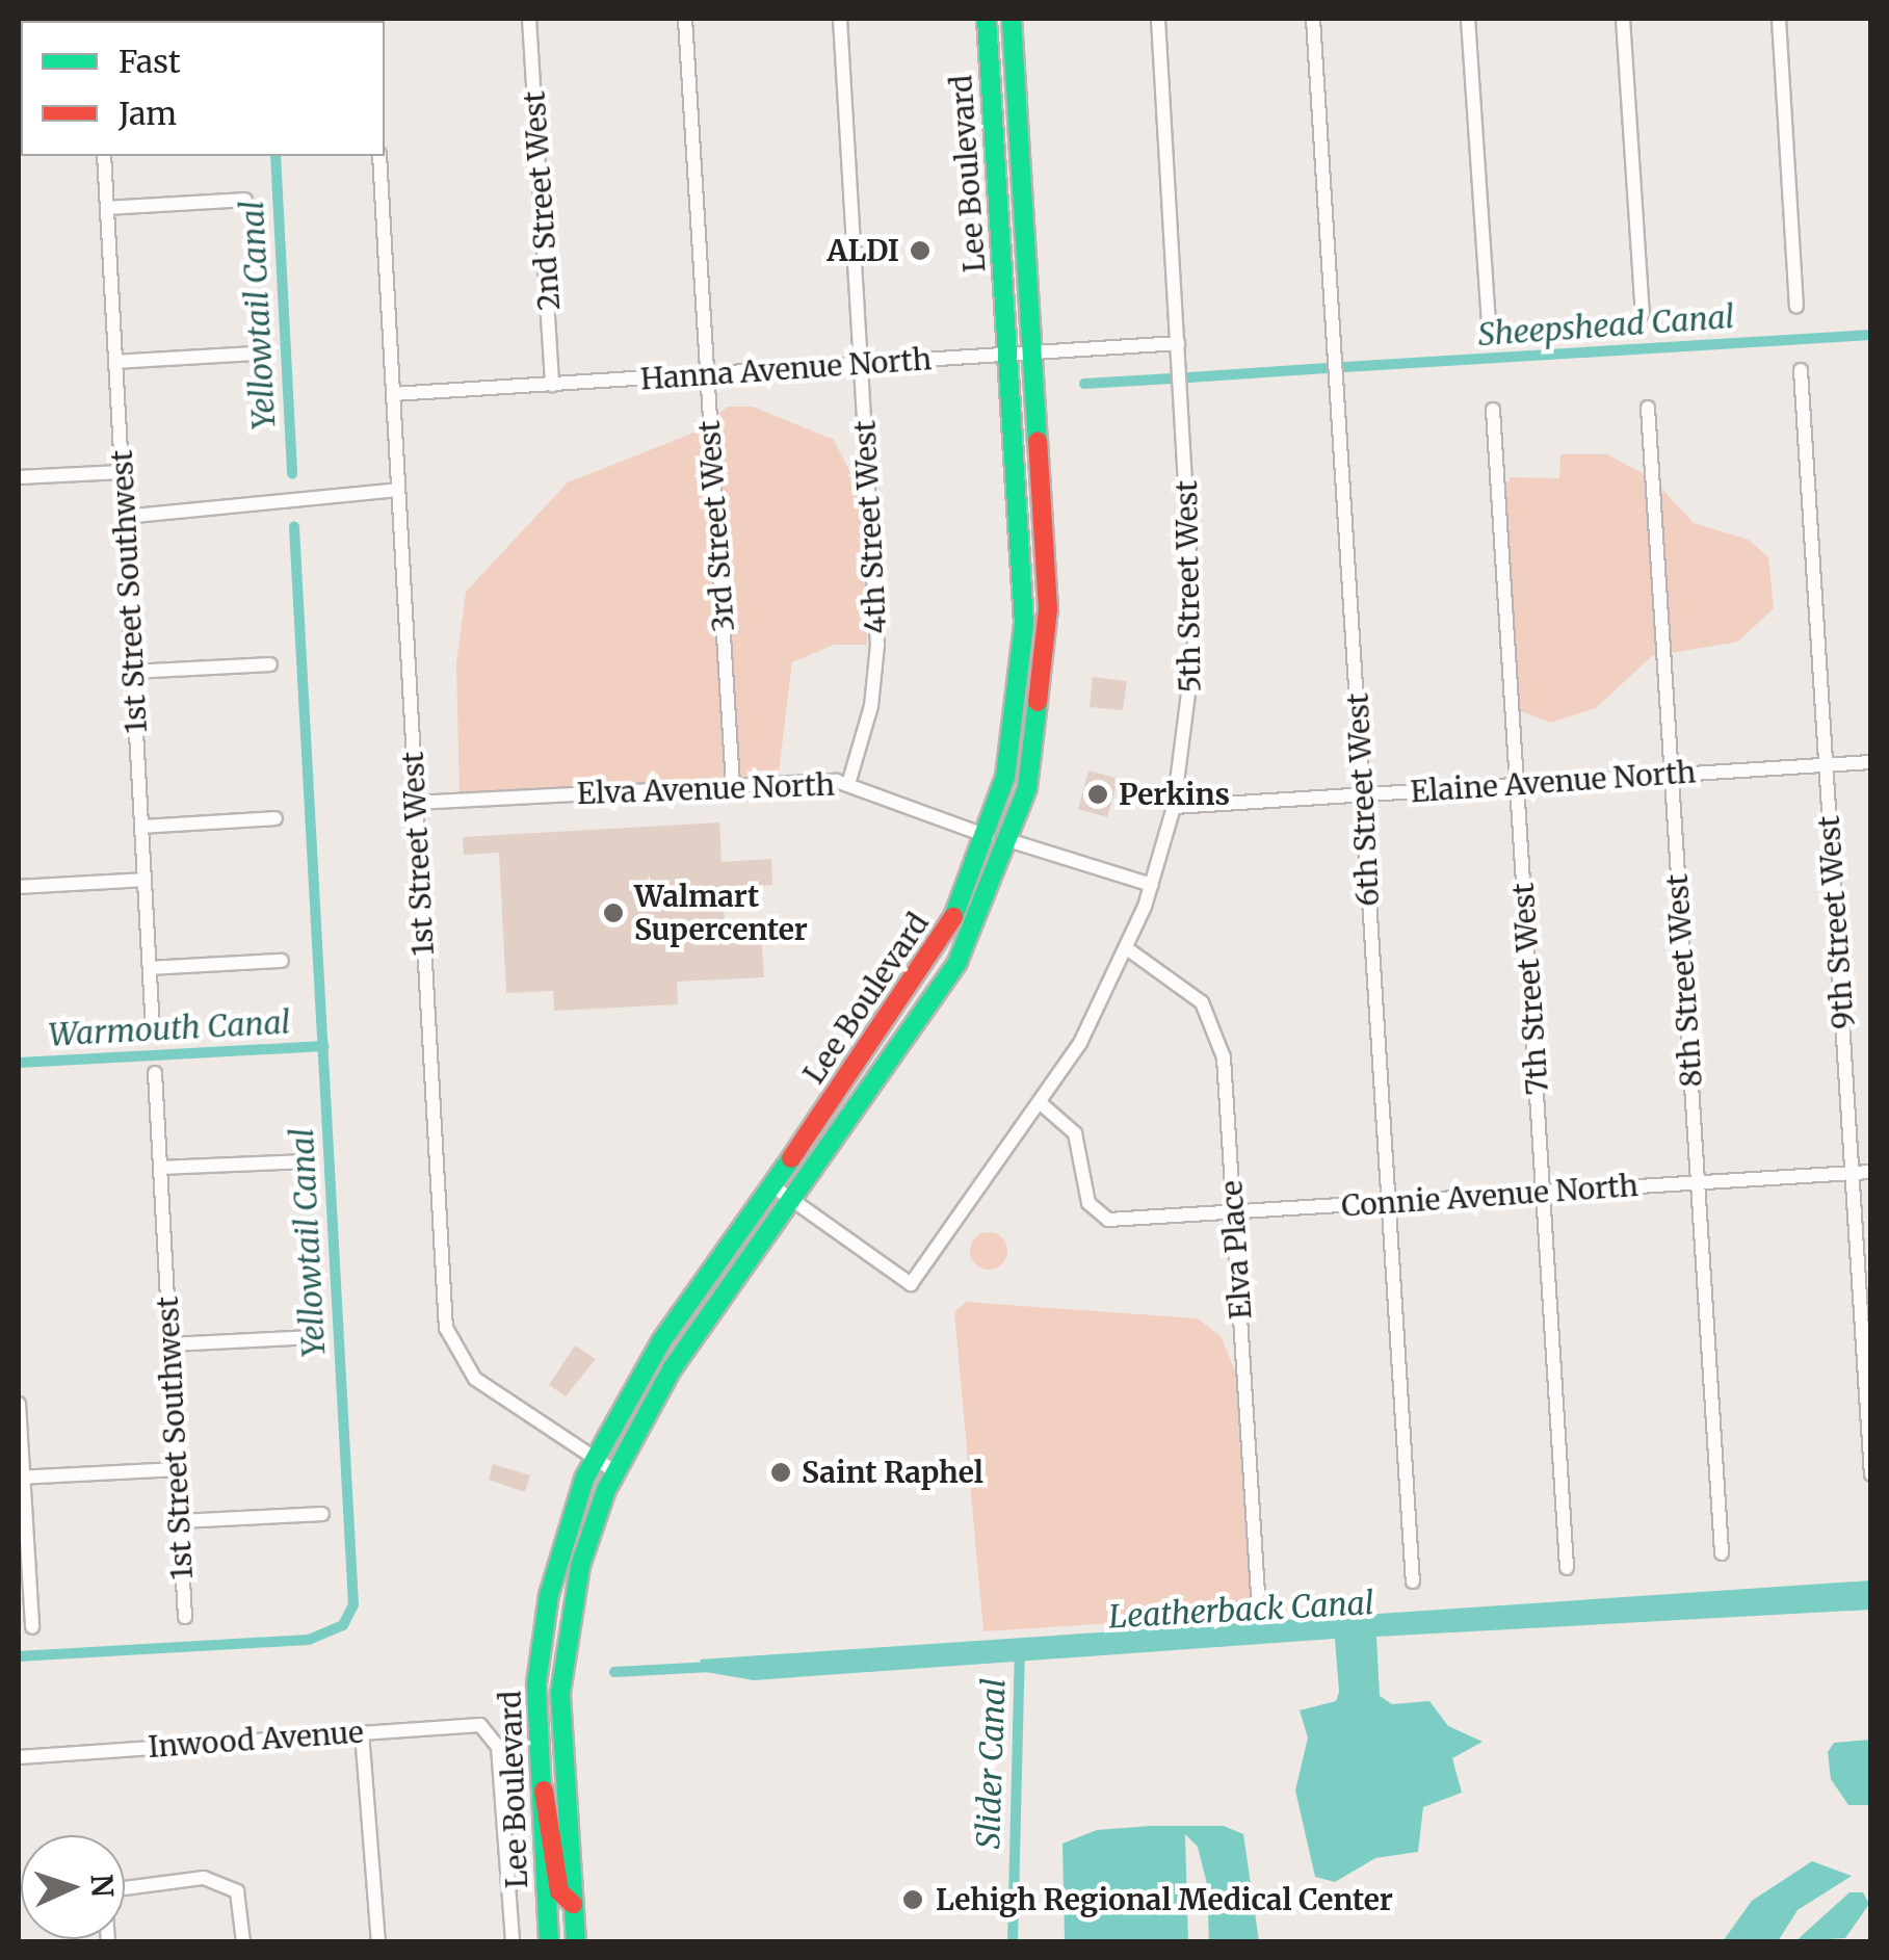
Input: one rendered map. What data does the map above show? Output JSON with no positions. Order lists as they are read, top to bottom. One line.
{"streets":{"main road":["Lee Boulevard"],"street":["2nd Street West","Hanna Avenue North","3rd Street West","4th Street West","5th Street West","1st Street Southwest","Elaine Avenue North","Elva Avenue North","6th Street West","1st Street West","9th Street West","8th Street West","7th Street West","Connie Avenue North","Elva Place","Inwood Avenue"]},"crossings":[["Lee Boulevard","Hanna Avenue North"],["Lee Boulevard","5th Street West"],["Lee Boulevard","Elva Avenue North"],["Lee Boulevard","1st Street West"],["2nd Street West","Hanna Avenue North"],["Hanna Avenue North","3rd Street West"],["Hanna Avenue North","4th Street West"],["Hanna Avenue North","5th Street West"],["Hanna Avenue North","1st Street West"],["3rd Street West","Elva Avenue North"],["4th Street West","Elva Avenue North"],["5th Street West","Elaine Avenue North"],["5th Street West","Connie Avenue North"],["5th Street West","Elva Place"],["Elaine Avenue North","6th Street West"],["Elaine Avenue North","9th Street West"],["Elaine Avenue North","8th Street West"],["Elaine Avenue North","7th Street West"],["Elva Avenue North","1st Street West"],["6th Street West","Connie Avenue North"],["9th Street West","Connie Avenue North"],["8th Street West","Connie Avenue North"],["7th Street West","Connie Avenue North"],["Connie Avenue North","Elva Place"]],"water":["Yellowtail Canal","Sheepshead Canal","Warmouth Canal","Leatherback Canal","Slider Canal"],"places":["ALDI","Perkins","Walmart Supercenter","Saint Raphel","Lehigh Regional Medical Center"],"legend":["Fast","Jam"],"north":"right"}
